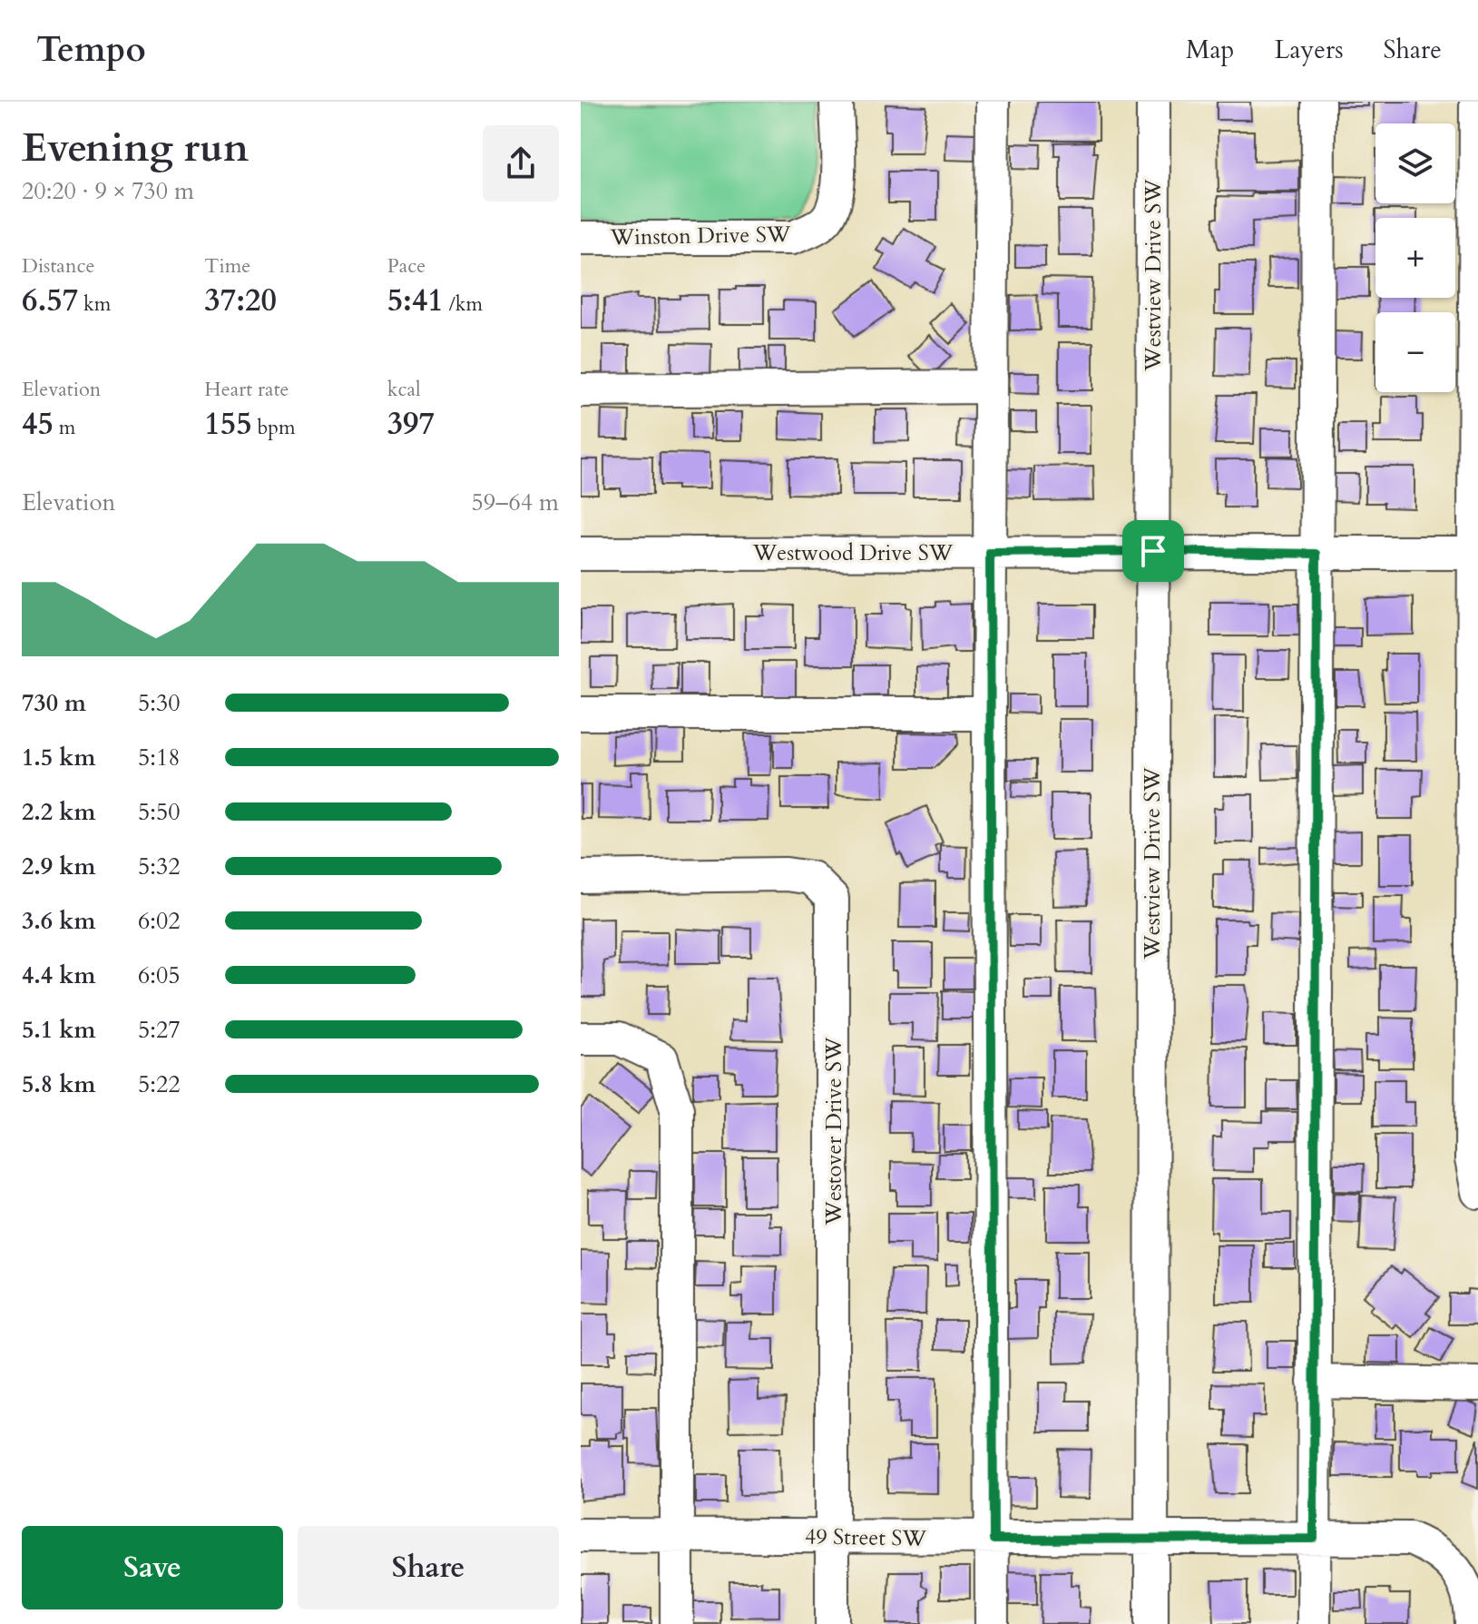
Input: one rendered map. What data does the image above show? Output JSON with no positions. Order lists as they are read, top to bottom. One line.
{"streets":{"street":["Winston Drive SW","Westview Drive SW","Westwood Drive SW","Westover Drive SW","49 Street SW"]},"crossings":[["Westview Drive SW","Westwood Drive SW"],["Westview Drive SW","49 Street SW"],["Westover Drive SW","49 Street SW"]],"page":{"header":"Tempo","nav":["Map","Layers","Share"],"heading":["Evening run","20:20 · 9 × 730 m"],"map_buttons":["+","−"],"stats":[["Distance","6.57 km"],["Time","37:20"],["Pace","5:41 /km"],["Elevation","45 m"],["Heart rate","155 bpm"],["kcal","397"]],"chart":["Elevation","59–64 m"],"list":[{"name":"730 m","note":"5:30"},{"name":"1.5 km","note":"5:18"},{"name":"2.2 km","note":"5:50"},{"name":"2.9 km","note":"5:32"},{"name":"3.6 km","note":"6:02"},{"name":"4.4 km","note":"6:05"},{"name":"5.1 km","note":"5:27"},{"name":"5.8 km","note":"5:22"}],"buttons":["Save","Share"]}}
